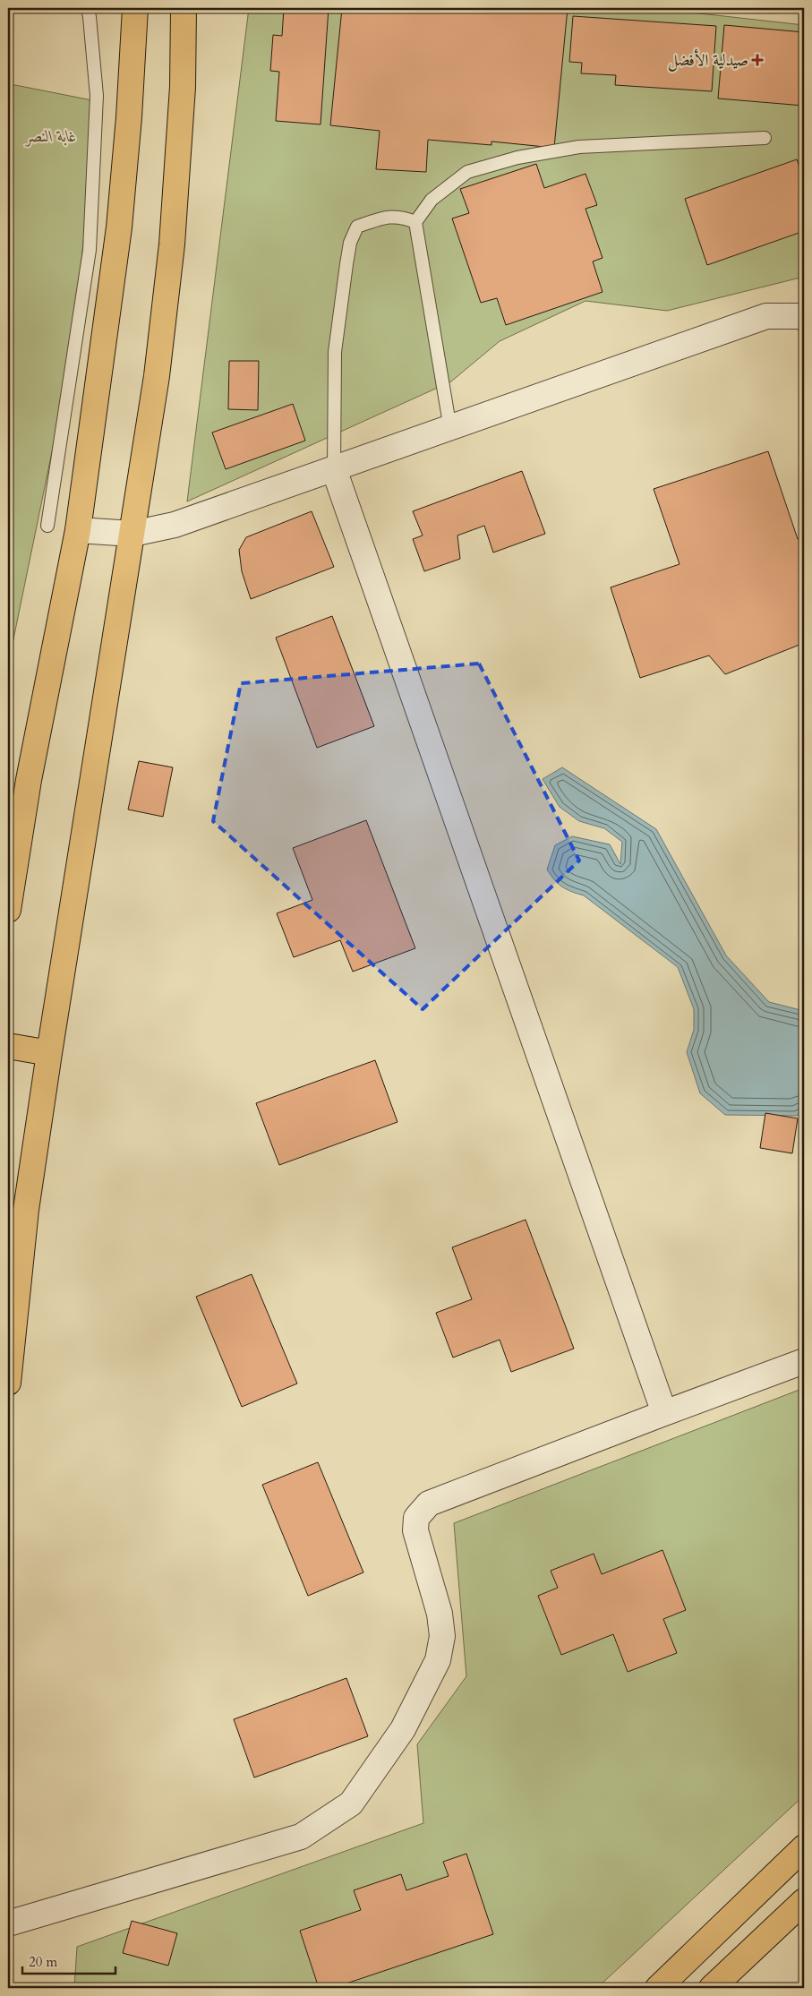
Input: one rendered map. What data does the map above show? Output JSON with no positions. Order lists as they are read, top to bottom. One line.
{"parks":["غابة النصر"],"places":{"health":["صيدلية الأفضل"]},"scale_bar":"20 m"}
